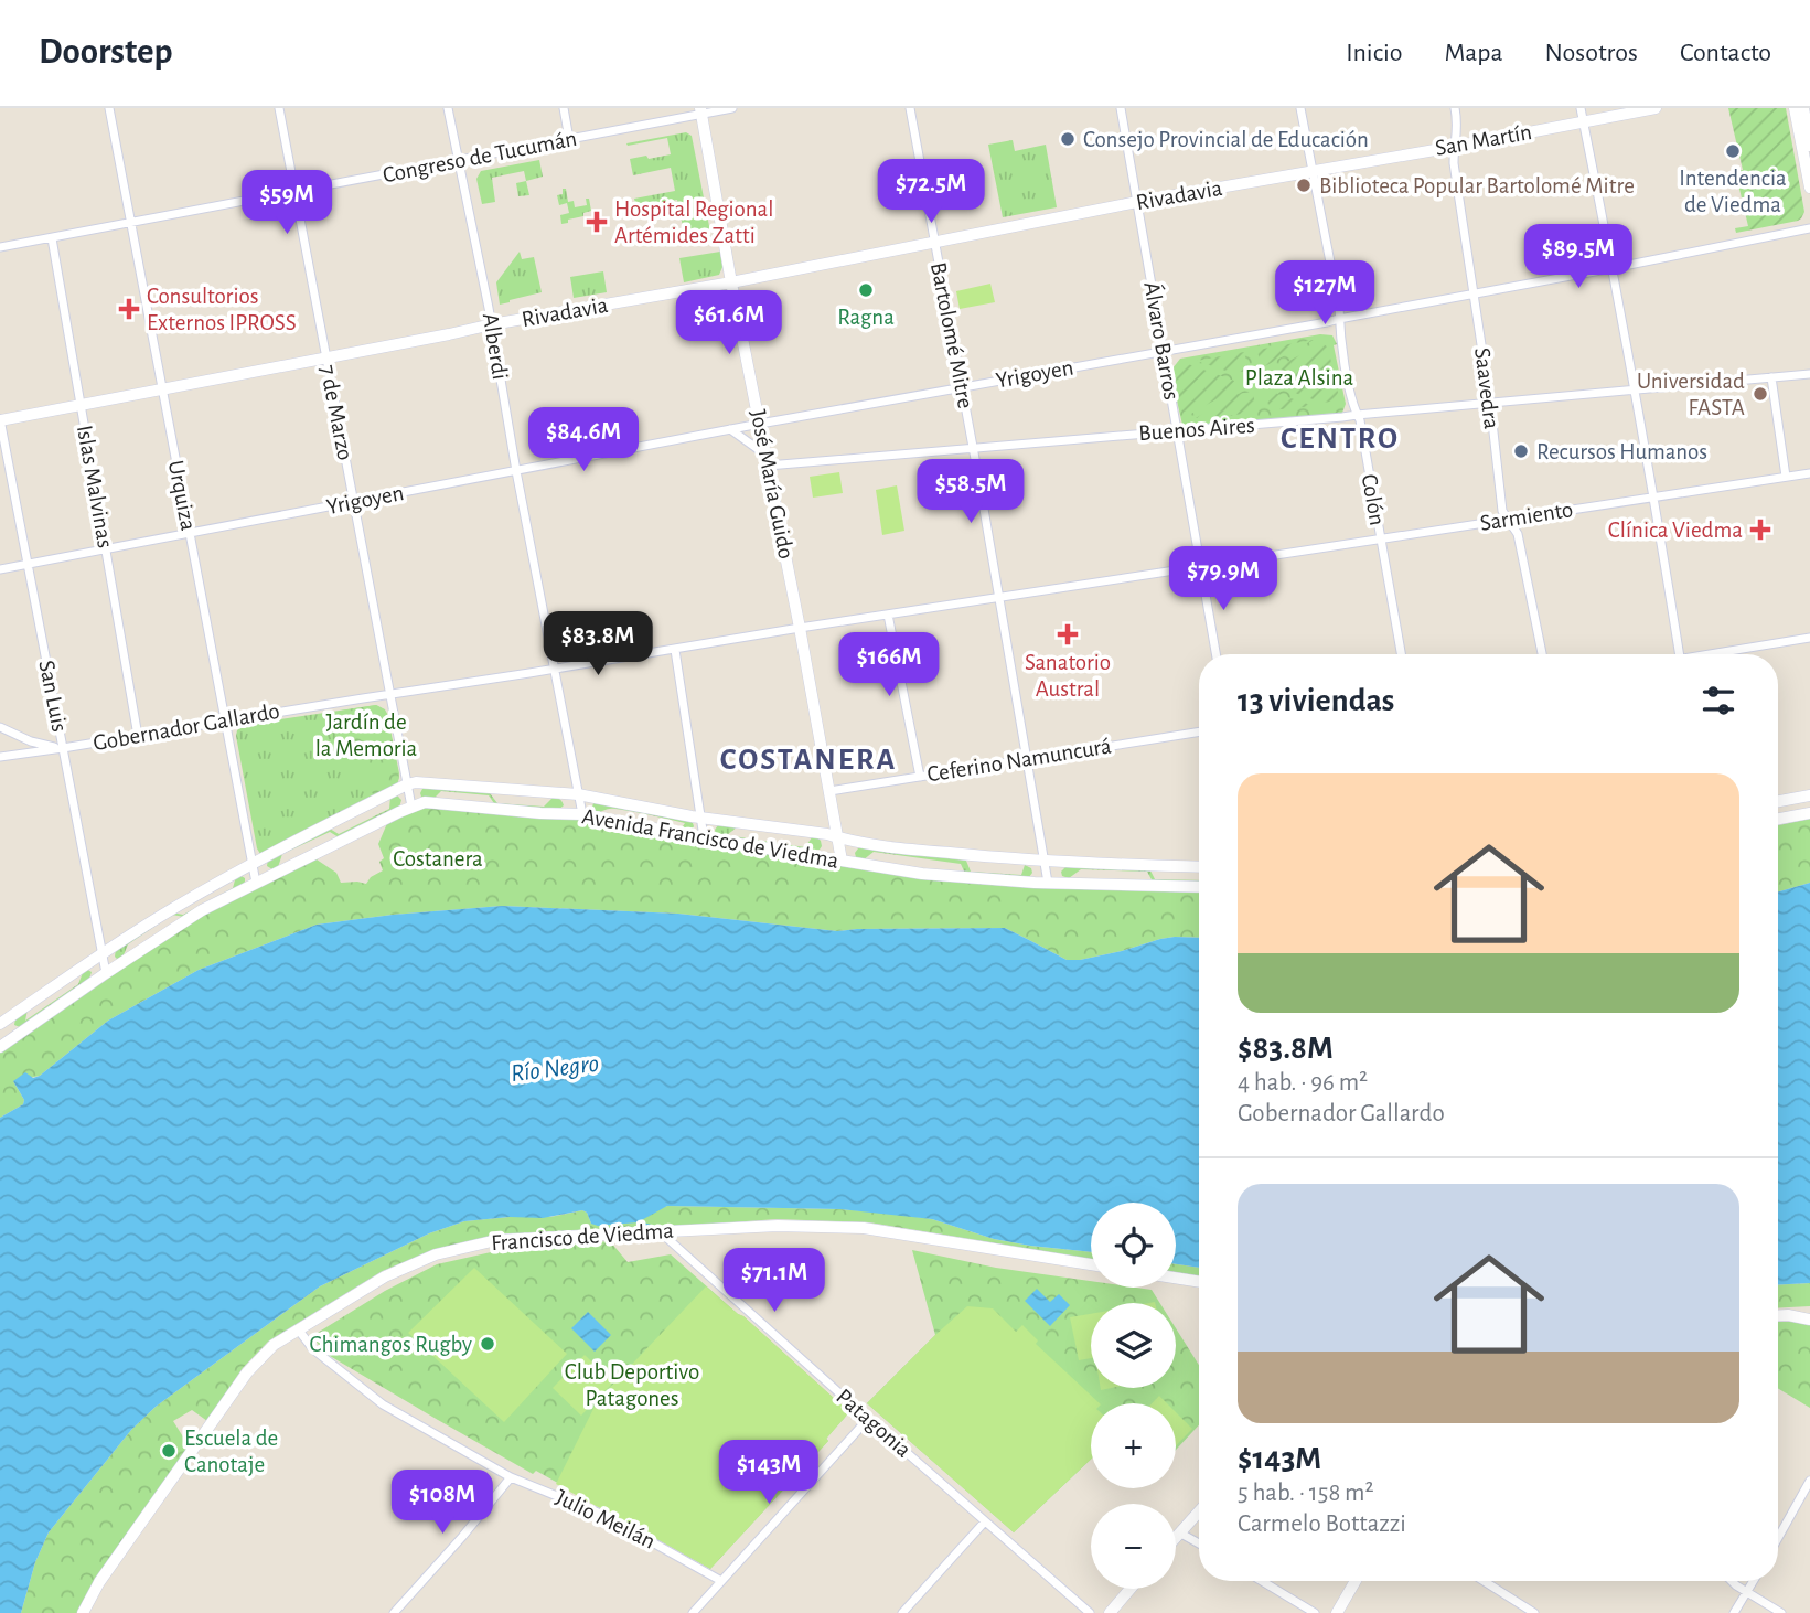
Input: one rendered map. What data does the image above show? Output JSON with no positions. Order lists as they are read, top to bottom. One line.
{"streets":{"main road":["San Martín","Rivadavia","José María Guido","Avenida Francisco de Viedma","Francisco de Viedma"],"street":["Congreso de Tucumán","Bartolomé Mitre","Álvaro Barros","Alberdi","Yrigoyen","Saavedra","7 de Marzo","Buenos Aires","Islas Malvinas","Urquiza","Colón","Sarmiento","San Luis","Gobernador Gallardo","Ceferino Namuncurá","Patagonia","Julio Meilán"]},"crossings":[["San Martín","Rivadavia"],["San Martín","Saavedra"],["San Martín","Colón"],["Congreso de Tucumán","Alberdi"],["Congreso de Tucumán","7 de Marzo"],["Congreso de Tucumán","José María Guido"],["Congreso de Tucumán","Islas Malvinas"],["Congreso de Tucumán","Urquiza"],["Rivadavia","Bartolomé Mitre"],["Rivadavia","Álvaro Barros"],["Rivadavia","Alberdi"],["Rivadavia","7 de Marzo"],["Rivadavia","José María Guido"],["Rivadavia","Islas Malvinas"],["Rivadavia","Urquiza"],["Rivadavia","Colón"],["Rivadavia","San Luis"],["Bartolomé Mitre","Yrigoyen"],["Bartolomé Mitre","Buenos Aires"],["Bartolomé Mitre","Gobernador Gallardo"],["Bartolomé Mitre","Ceferino Namuncurá"],["Bartolomé Mitre","Avenida Francisco de Viedma"],["Álvaro Barros","Yrigoyen"],["Álvaro Barros","Buenos Aires"],["Álvaro Barros","Gobernador Gallardo"],["Alberdi","Yrigoyen"],["Alberdi","Gobernador Gallardo"],["Alberdi","Avenida Francisco de Viedma"],["Yrigoyen","Saavedra"],["Yrigoyen","7 de Marzo"],["Yrigoyen","José María Guido"],["Yrigoyen","Islas Malvinas"],["Yrigoyen","Urquiza"],["Yrigoyen","Colón"],["Yrigoyen","San Luis"],["Saavedra","Buenos Aires"],["Saavedra","Sarmiento"],["7 de Marzo","Gobernador Gallardo"],["7 de Marzo","Avenida Francisco de Viedma"],["Buenos Aires","José María Guido"],["Buenos Aires","Colón"],["José María Guido","Gobernador Gallardo"],["José María Guido","Ceferino Namuncurá"],["José María Guido","Avenida Francisco de Viedma"],["Islas Malvinas","Gobernador Gallardo"],["Urquiza","Gobernador Gallardo"],["Urquiza","Avenida Francisco de Viedma"],["Colón","Sarmiento"],["Colón","Gobernador Gallardo"],["Sarmiento","Gobernador Gallardo"],["San Luis","Gobernador Gallardo"],["San Luis","Avenida Francisco de Viedma"],["Francisco de Viedma","Patagonia"],["Francisco de Viedma","Julio Meilán"]],"districts":["CENTRO","COSTANERA"],"water":["Río Negro"],"parks":["Plaza Alsina","Jardín de la Memoria","Costanera","Club Deportivo Patagones"],"places":{"other":["Consejo Provincial de Educación","Intendencia de Viedma","Biblioteca Popular Bartolomé Mitre","Ragna","Universidad FASTA","Recursos Humanos","Chimangos Rugby","Escuela de Canotaje"],"health":["Hospital Regional Artémides Zatti","Consultorios Externos IPROSS","Clínica Viedma","Sanatorio Austral"]},"page":{"header":"Doorstep","nav":["Inicio","Mapa","Nosotros","Contacto"],"price":["$72.5M","$59M","$89.5M","$127M","$61.6M","$84.6M","$58.5M","$79.9M","$83.8M","$166M","$71.1M","$143M","$108M"],"heading":"13 viviendas","list":[{"name":"$83.8M","note":"4 hab. · 96 m² · Gobernador Gallardo"},{"name":"$143M","note":"5 hab. · 158 m² · Carmelo Bottazzi"}],"map_buttons":["+","−"]}}
